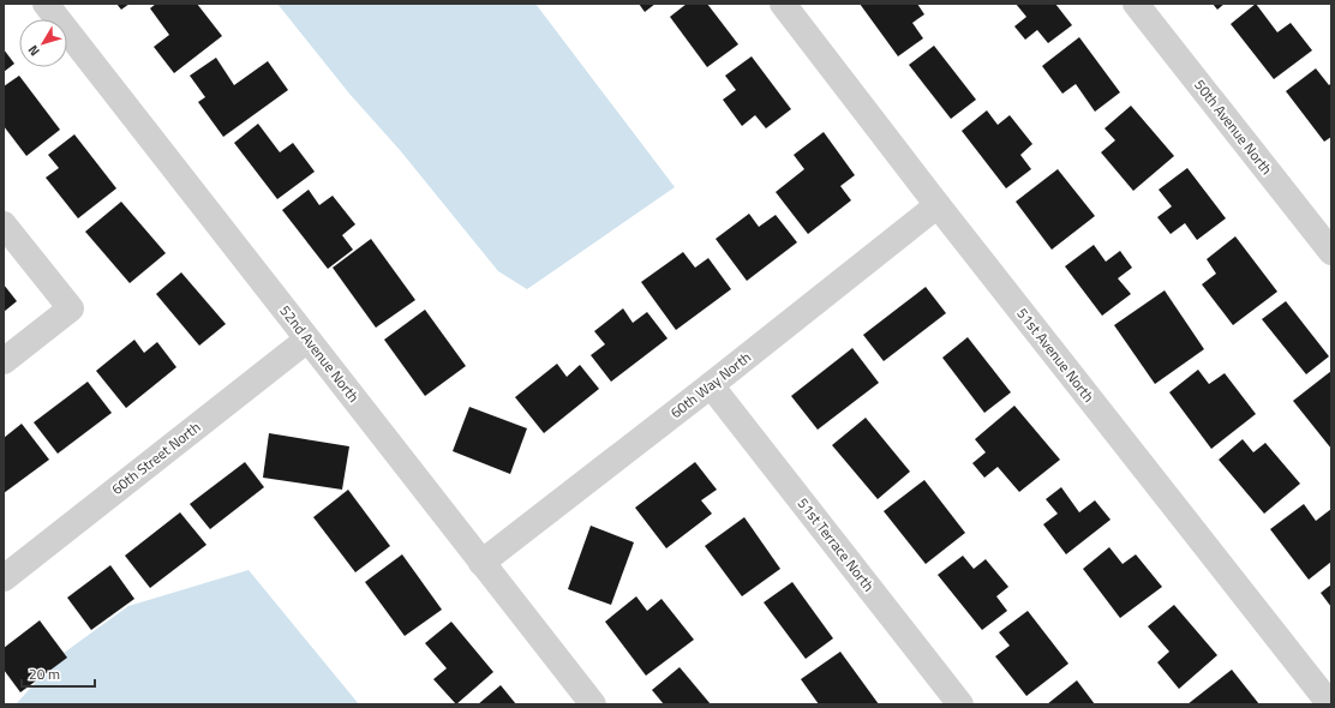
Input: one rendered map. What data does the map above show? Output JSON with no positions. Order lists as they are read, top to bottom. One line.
{"streets":{"street":["50th Avenue North","52nd Avenue North","51st Avenue North","60th Way North","60th Street North","51st Terrace North"]},"crossings":[["52nd Avenue North","60th Way North"],["52nd Avenue North","60th Street North"],["51st Avenue North","60th Way North"],["60th Way North","51st Terrace North"]],"scale_bar":"20 m","north":"bottom left"}
